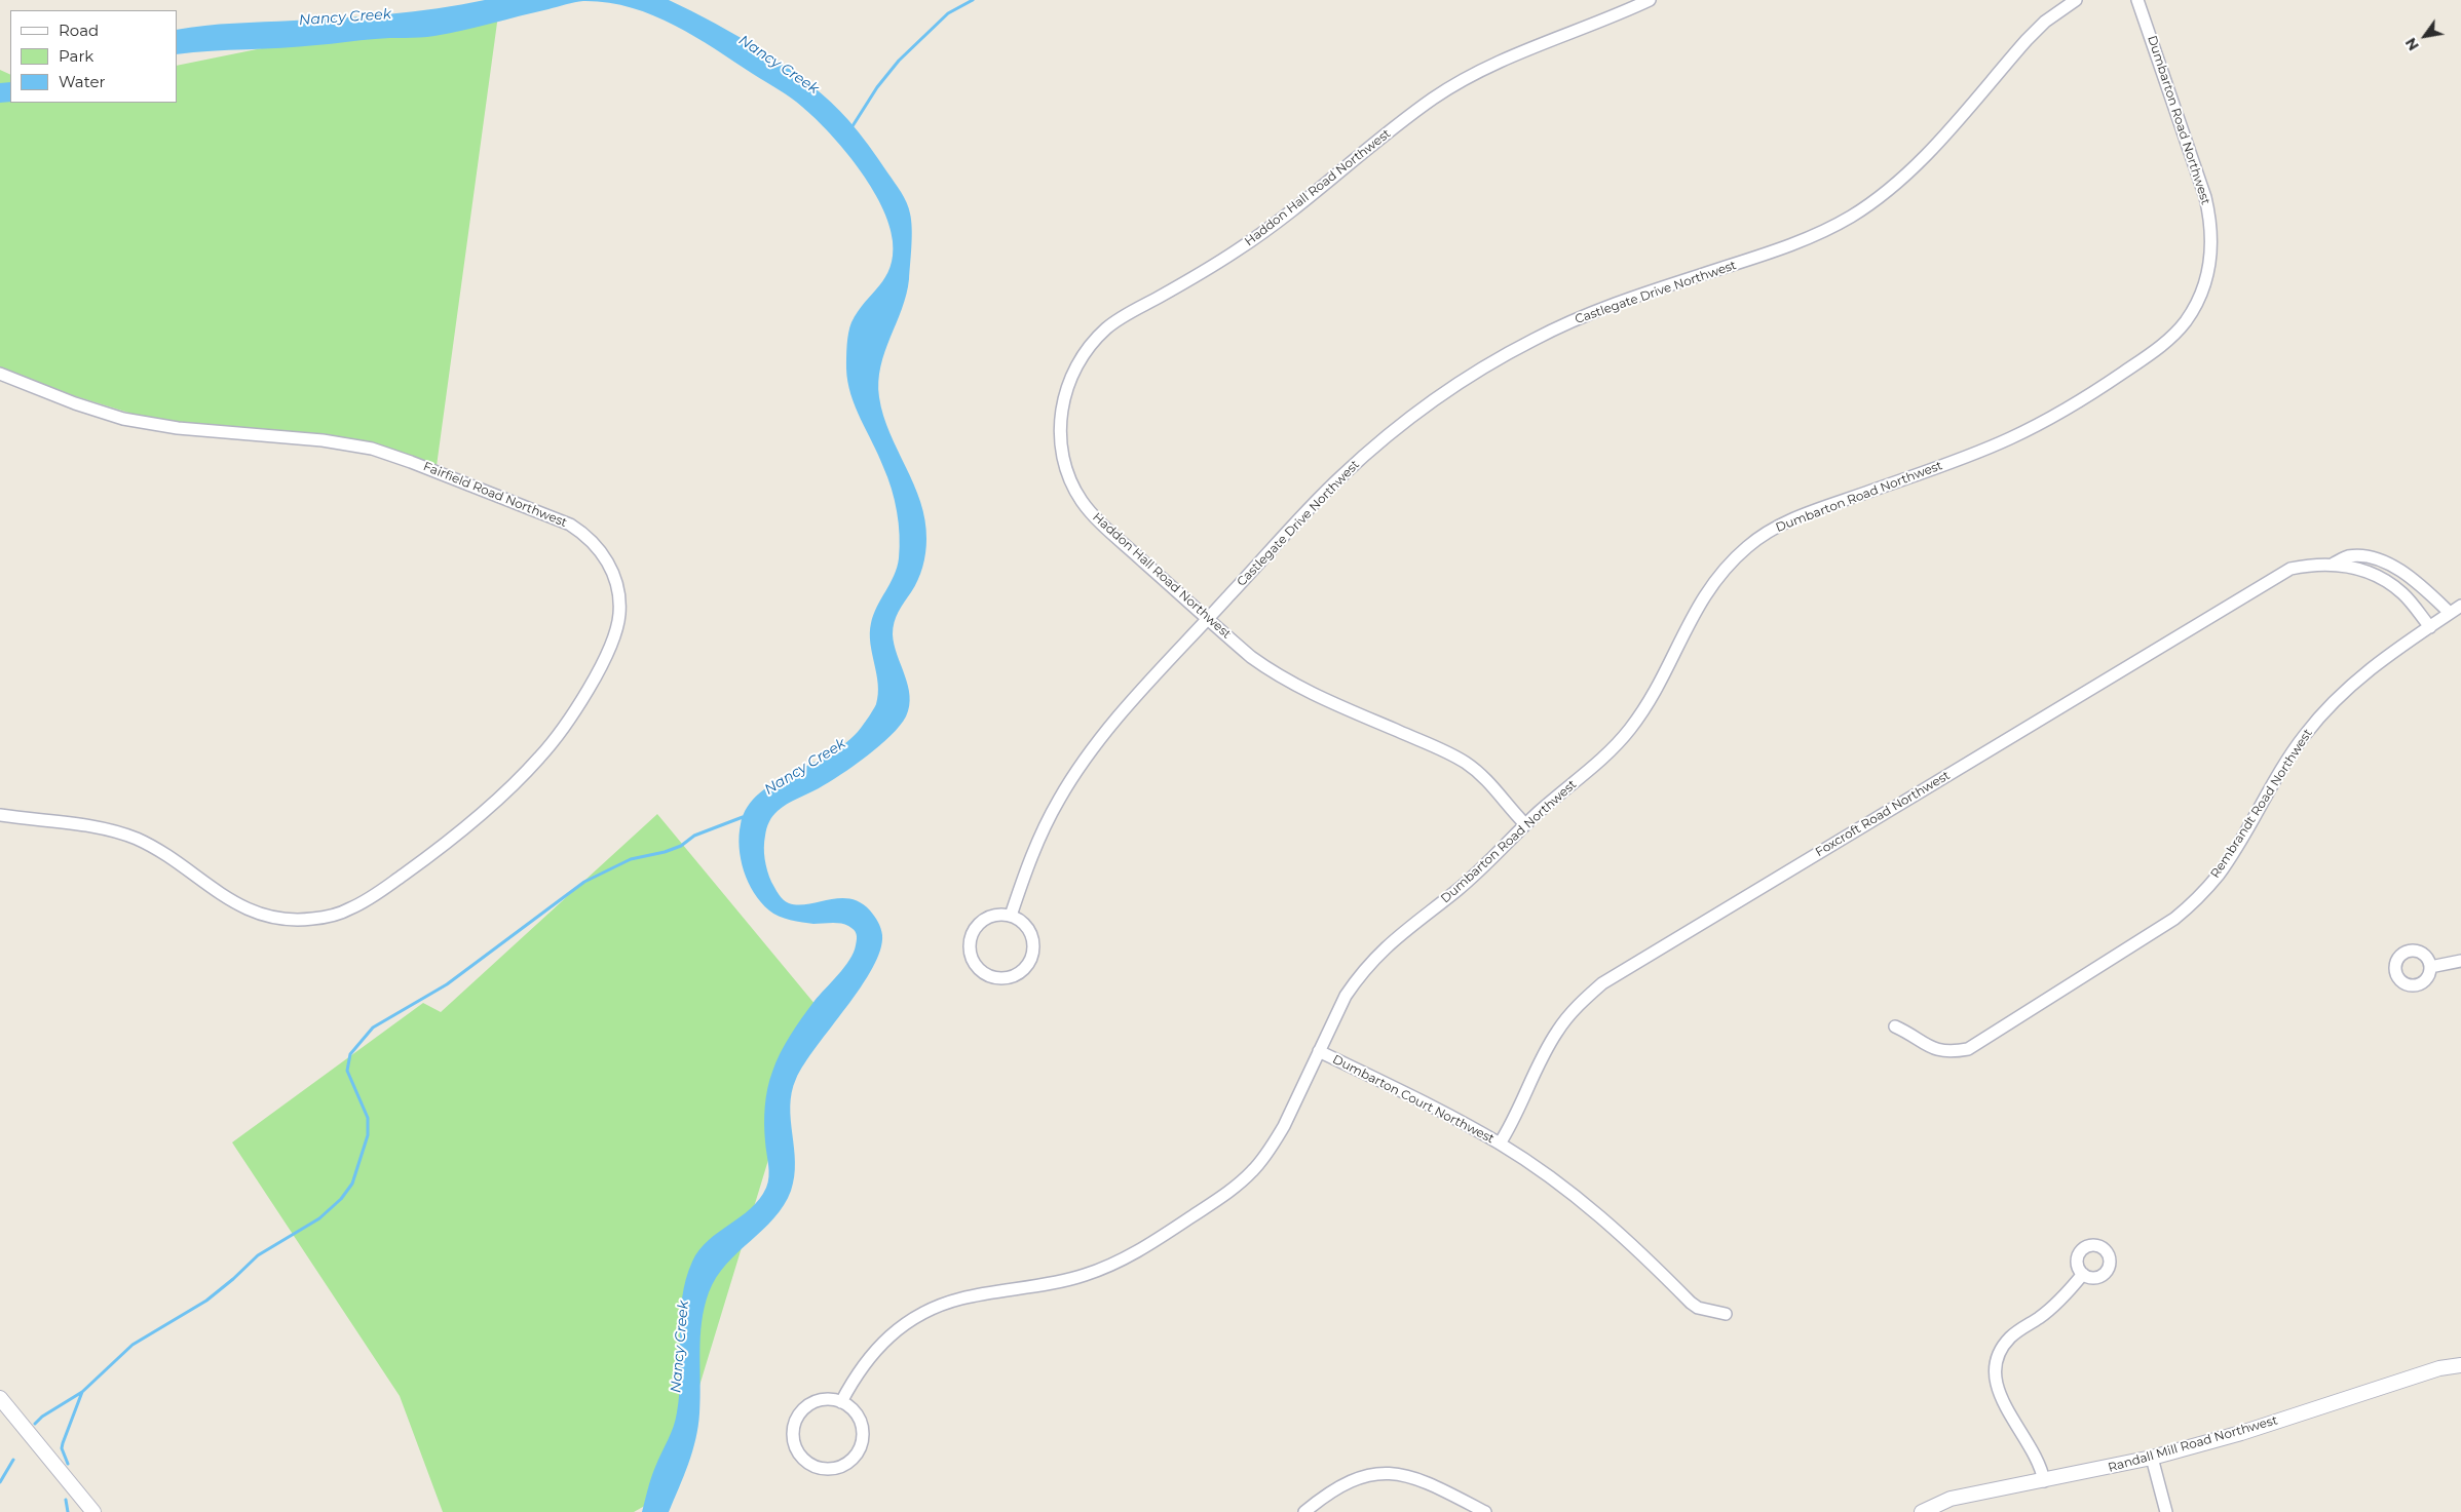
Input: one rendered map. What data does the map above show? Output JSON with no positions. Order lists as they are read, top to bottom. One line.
{"streets":{"street":["Dumbarton Road Northwest","Haddon Hall Road Northwest","Castlegate Drive Northwest","Fairfield Road Northwest","Rembrandt Road Northwest","Foxcroft Road Northwest","Dumbarton Court Northwest","Randall Mill Road Northwest"]},"crossings":[["Dumbarton Road Northwest","Haddon Hall Road Northwest"],["Dumbarton Road Northwest","Dumbarton Court Northwest"],["Haddon Hall Road Northwest","Castlegate Drive Northwest"],["Rembrandt Road Northwest","Foxcroft Road Northwest"],["Foxcroft Road Northwest","Dumbarton Court Northwest"]],"water":["Nancy Creek"],"legend":["Road","Park","Water"],"north":"bottom left"}
